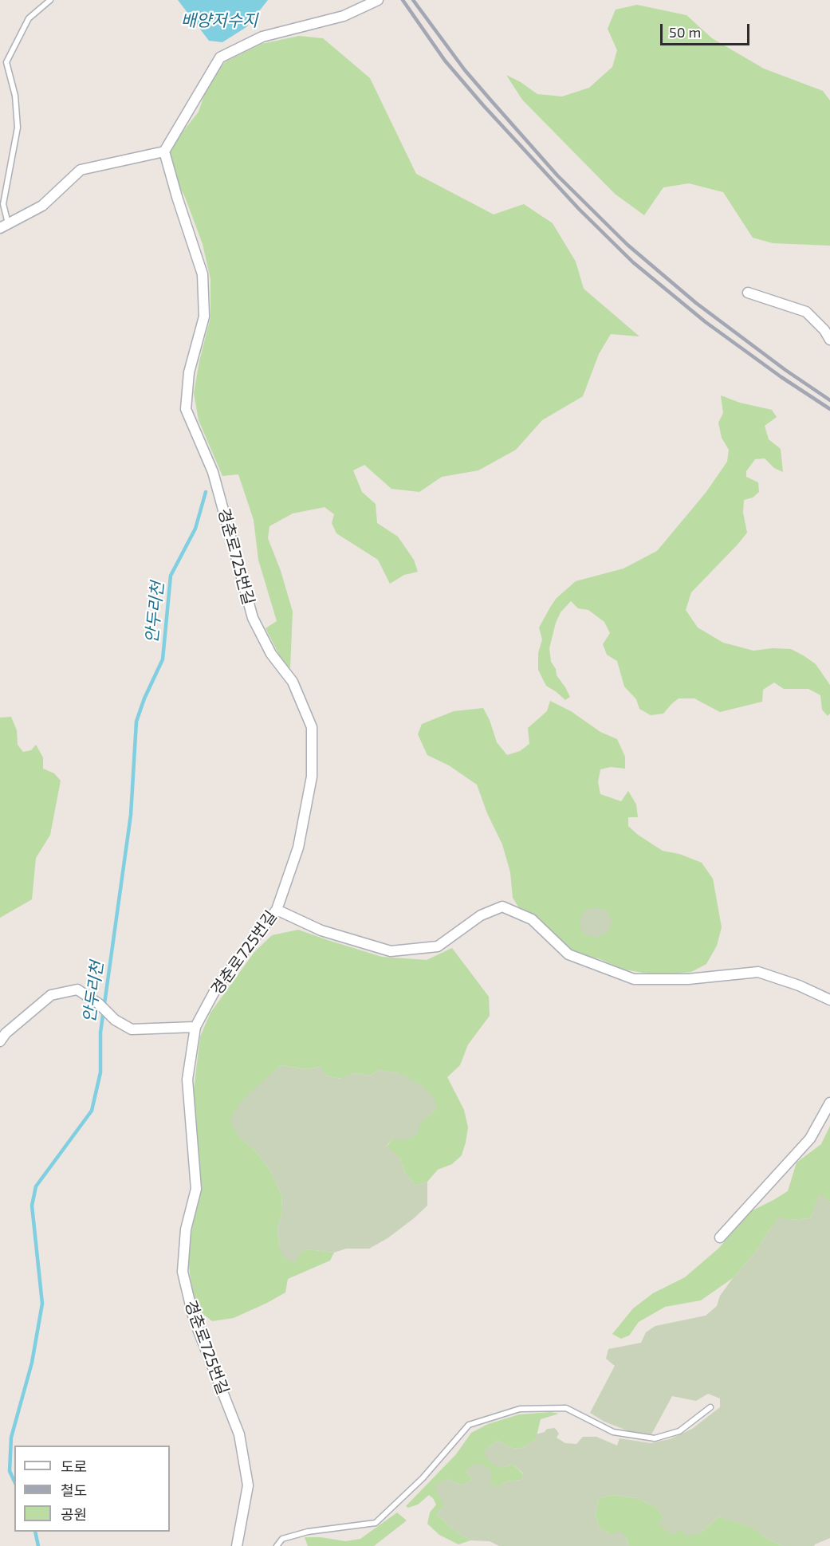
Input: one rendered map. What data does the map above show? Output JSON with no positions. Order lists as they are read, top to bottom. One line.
{"streets":{"street":["경춘로725번길"]},"water":["배양저수지","안두리천"],"legend":["도로","철도","공원"],"scale_bar":"50 m"}
